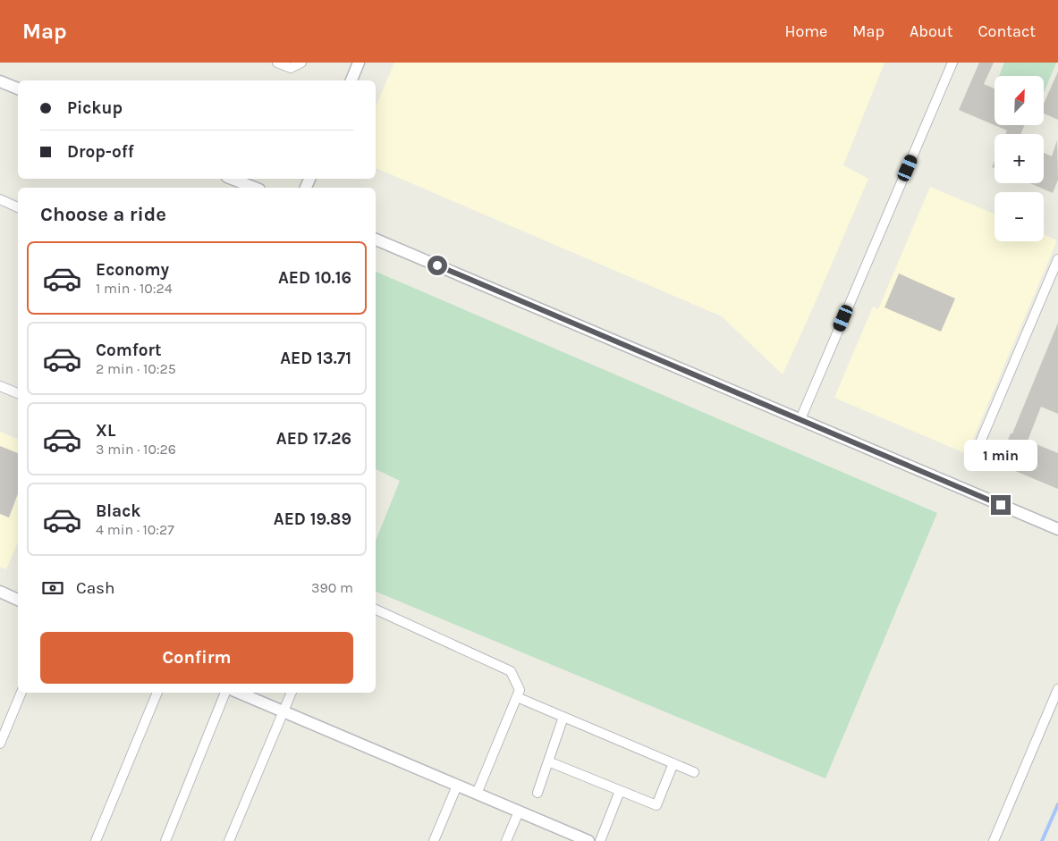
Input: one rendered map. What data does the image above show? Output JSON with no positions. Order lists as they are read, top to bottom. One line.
{"north":"top right","page":{"header":"Map","nav":["Home","Map","About","Contact"],"map_buttons":["+","−"],"banner":["Pickup","Drop-off"],"heading":"Choose a ride","list":[{"name":"Economy","note":"1 min · 10:24","value":"AED 10.16"},{"name":"Comfort","note":"2 min · 10:25","value":"AED 13.71"},{"name":"XL","note":"3 min · 10:26","value":"AED 17.26"},{"name":"Black","note":"4 min · 10:27","value":"AED 19.89"}],"bubble":"1 min","pay":["Cash","390 m"],"buttons":"Confirm"}}
